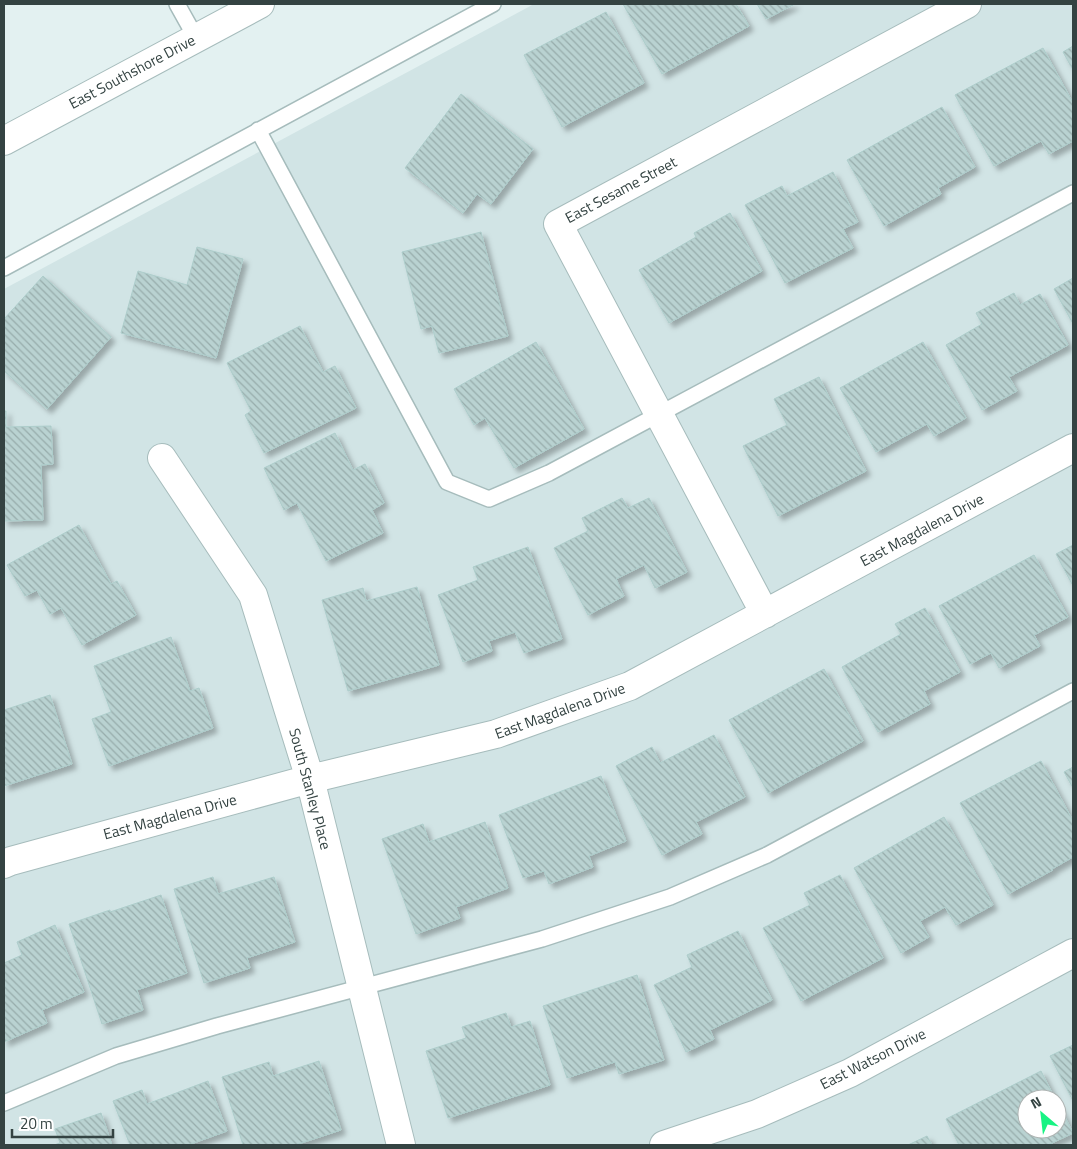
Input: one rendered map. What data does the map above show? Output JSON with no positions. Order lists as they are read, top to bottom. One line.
{"streets":{"street":["East Southshore Drive","East Sesame Street","East Magdalena Drive","South Stanley Place","East Watson Drive"]},"crossings":[["East Sesame Street","East Magdalena Drive"],["East Magdalena Drive","South Stanley Place"]],"scale_bar":"20 m","north":"top left"}
